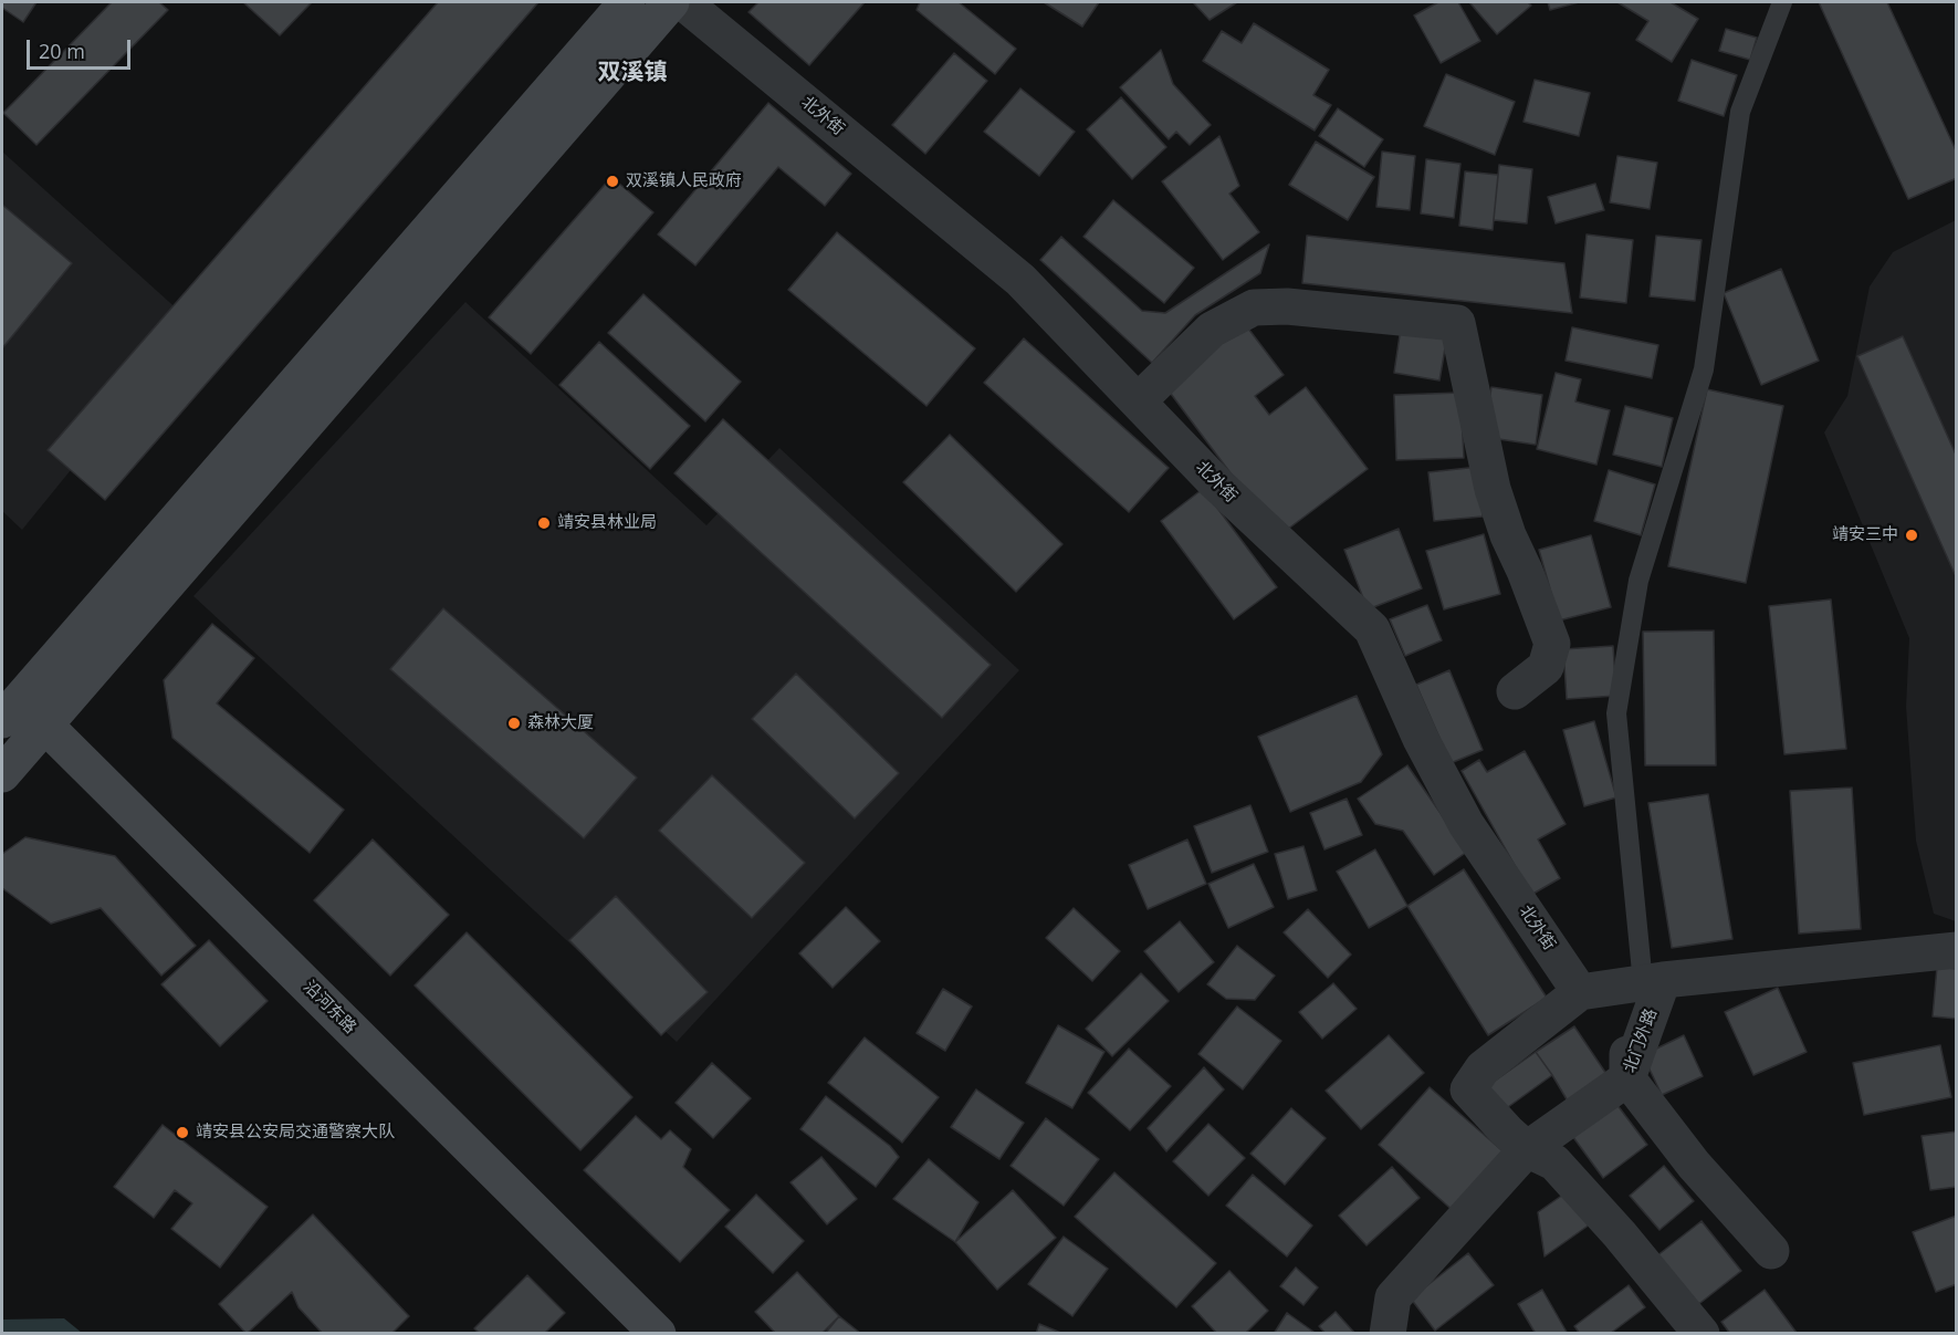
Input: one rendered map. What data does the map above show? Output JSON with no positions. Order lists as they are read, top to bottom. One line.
{"streets":{"main road":["沿河东路"],"street":["北外街","北门外路"]},"districts":["双溪镇"],"places":["双溪镇人民政府","靖安县林业局","靖安三中","森林大厦","靖安县公安局交通警察大队"],"scale_bar":"20 m"}
